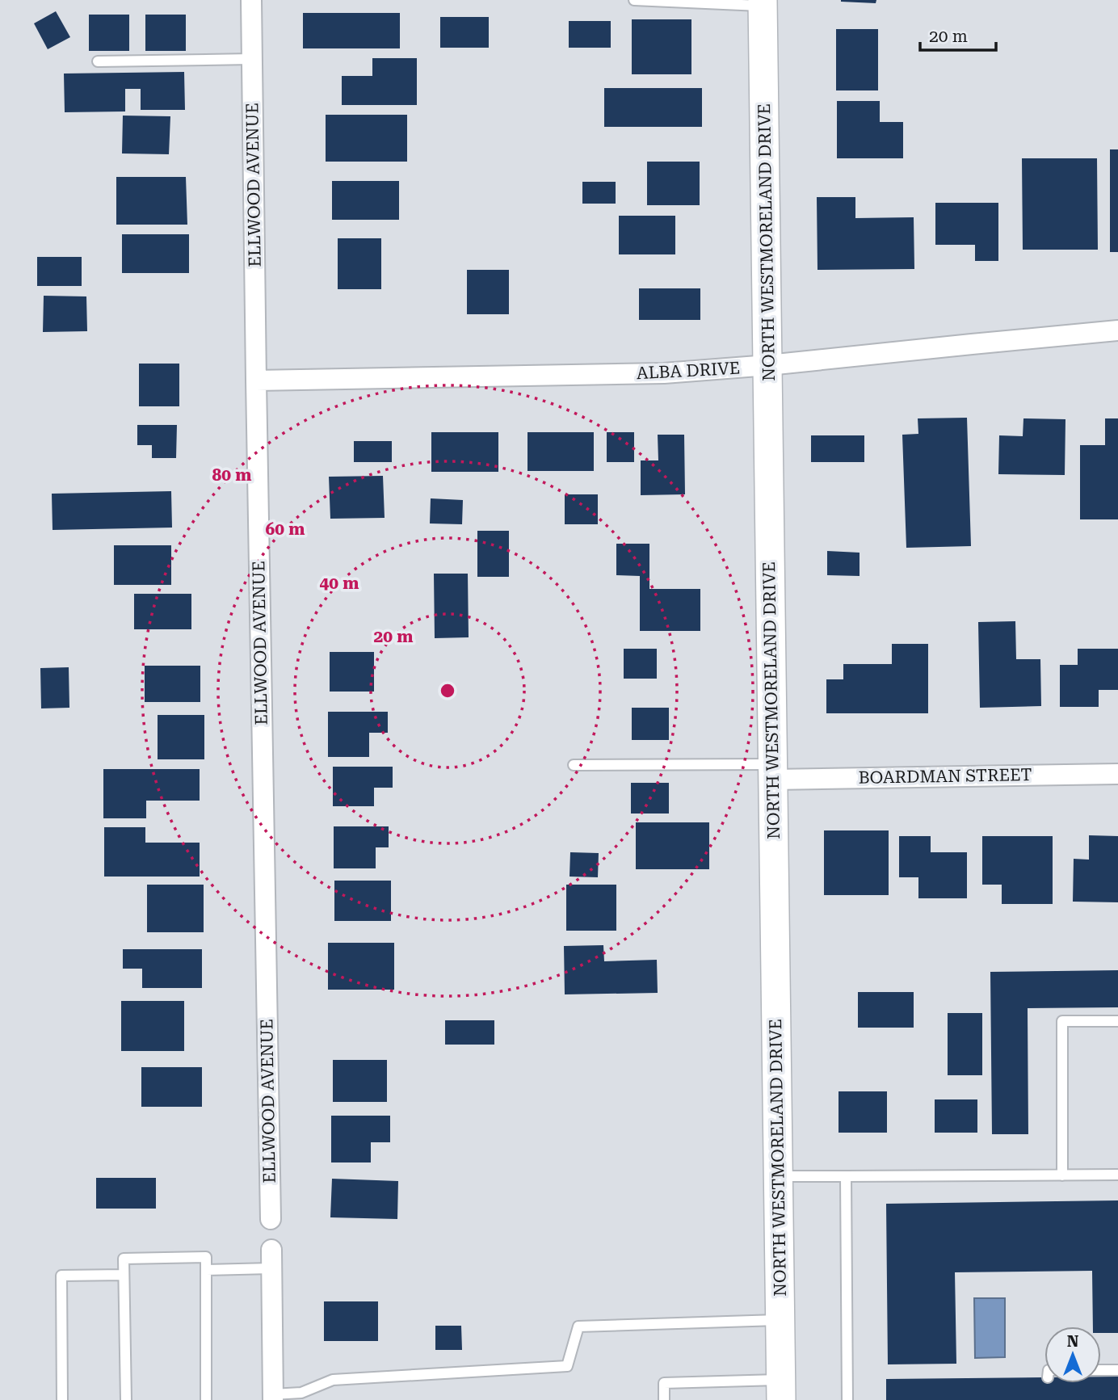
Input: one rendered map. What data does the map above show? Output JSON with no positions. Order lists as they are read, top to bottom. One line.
{"streets":{"street":["ELLWOOD AVENUE","NORTH WESTMORELAND DRIVE","ALBA DRIVE","BOARDMAN STREET"]},"crossings":[["ELLWOOD AVENUE","ALBA DRIVE"],["NORTH WESTMORELAND DRIVE","ALBA DRIVE"],["NORTH WESTMORELAND DRIVE","BOARDMAN STREET"]],"scale_bar":"20 m","north":"top","rings":["80 m","60 m","40 m","20 m"]}
